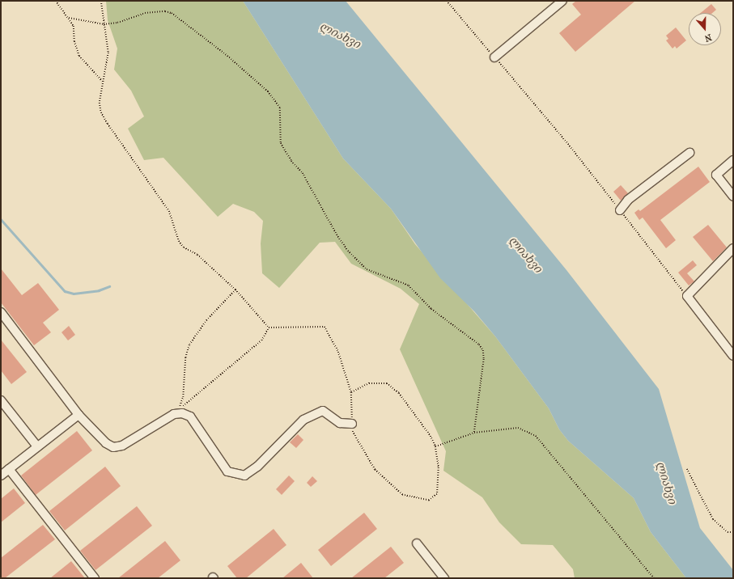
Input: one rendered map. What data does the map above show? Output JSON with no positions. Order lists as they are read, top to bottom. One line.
{"water":["ლიახვი"],"north":"bottom"}
